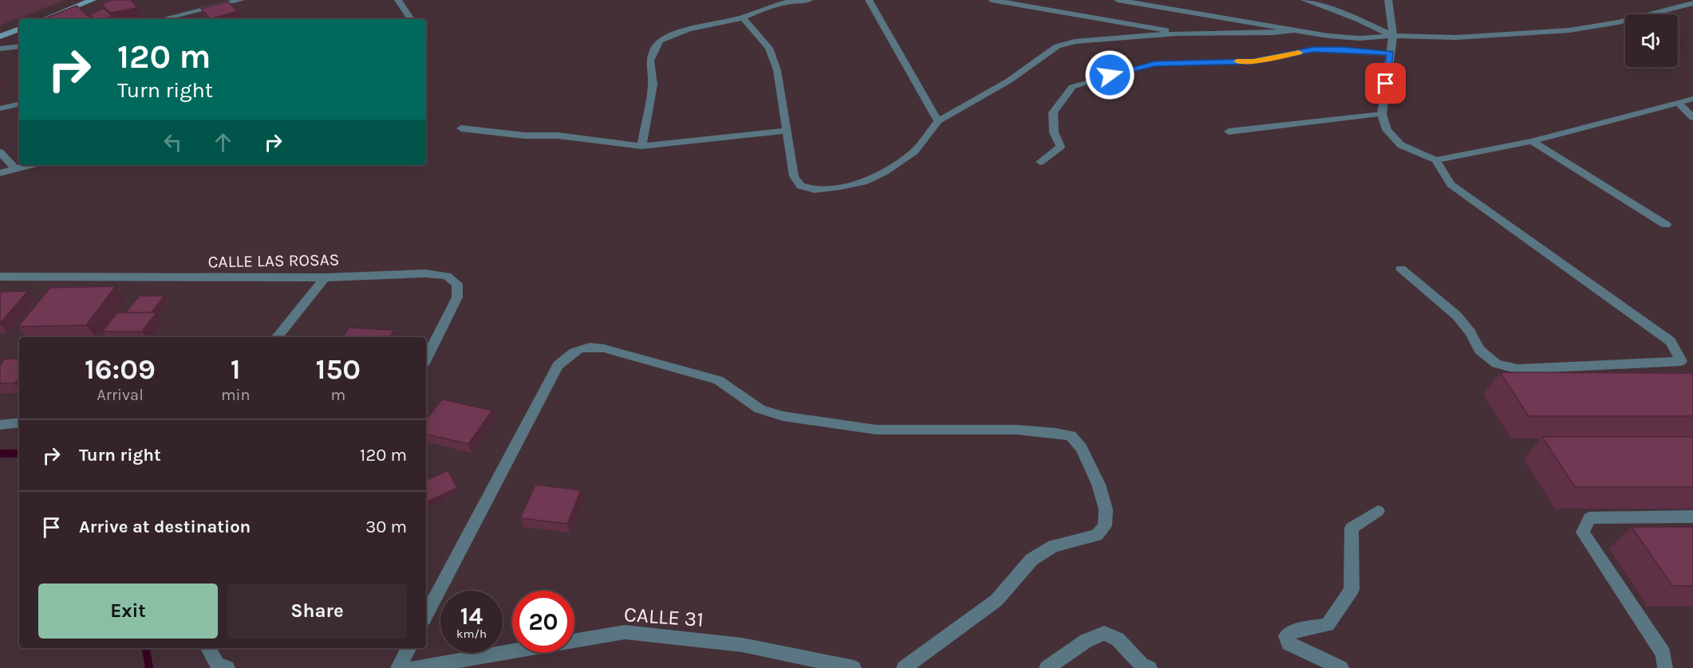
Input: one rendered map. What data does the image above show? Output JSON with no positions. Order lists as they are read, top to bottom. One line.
{"streets":{"street":["CALLE LAS ROSAS","CALLE 31"]},"page":{"turn":["120 m","Turn right"],"eta":["16:09","Arrival","1","min","150","m"],"list":[{"name":"Turn right","value":"120 m"},{"name":"Arrive at destination","value":"30 m"}],"buttons":["Exit","Share"],"speed":"14 km/h","limit":"20"}}
